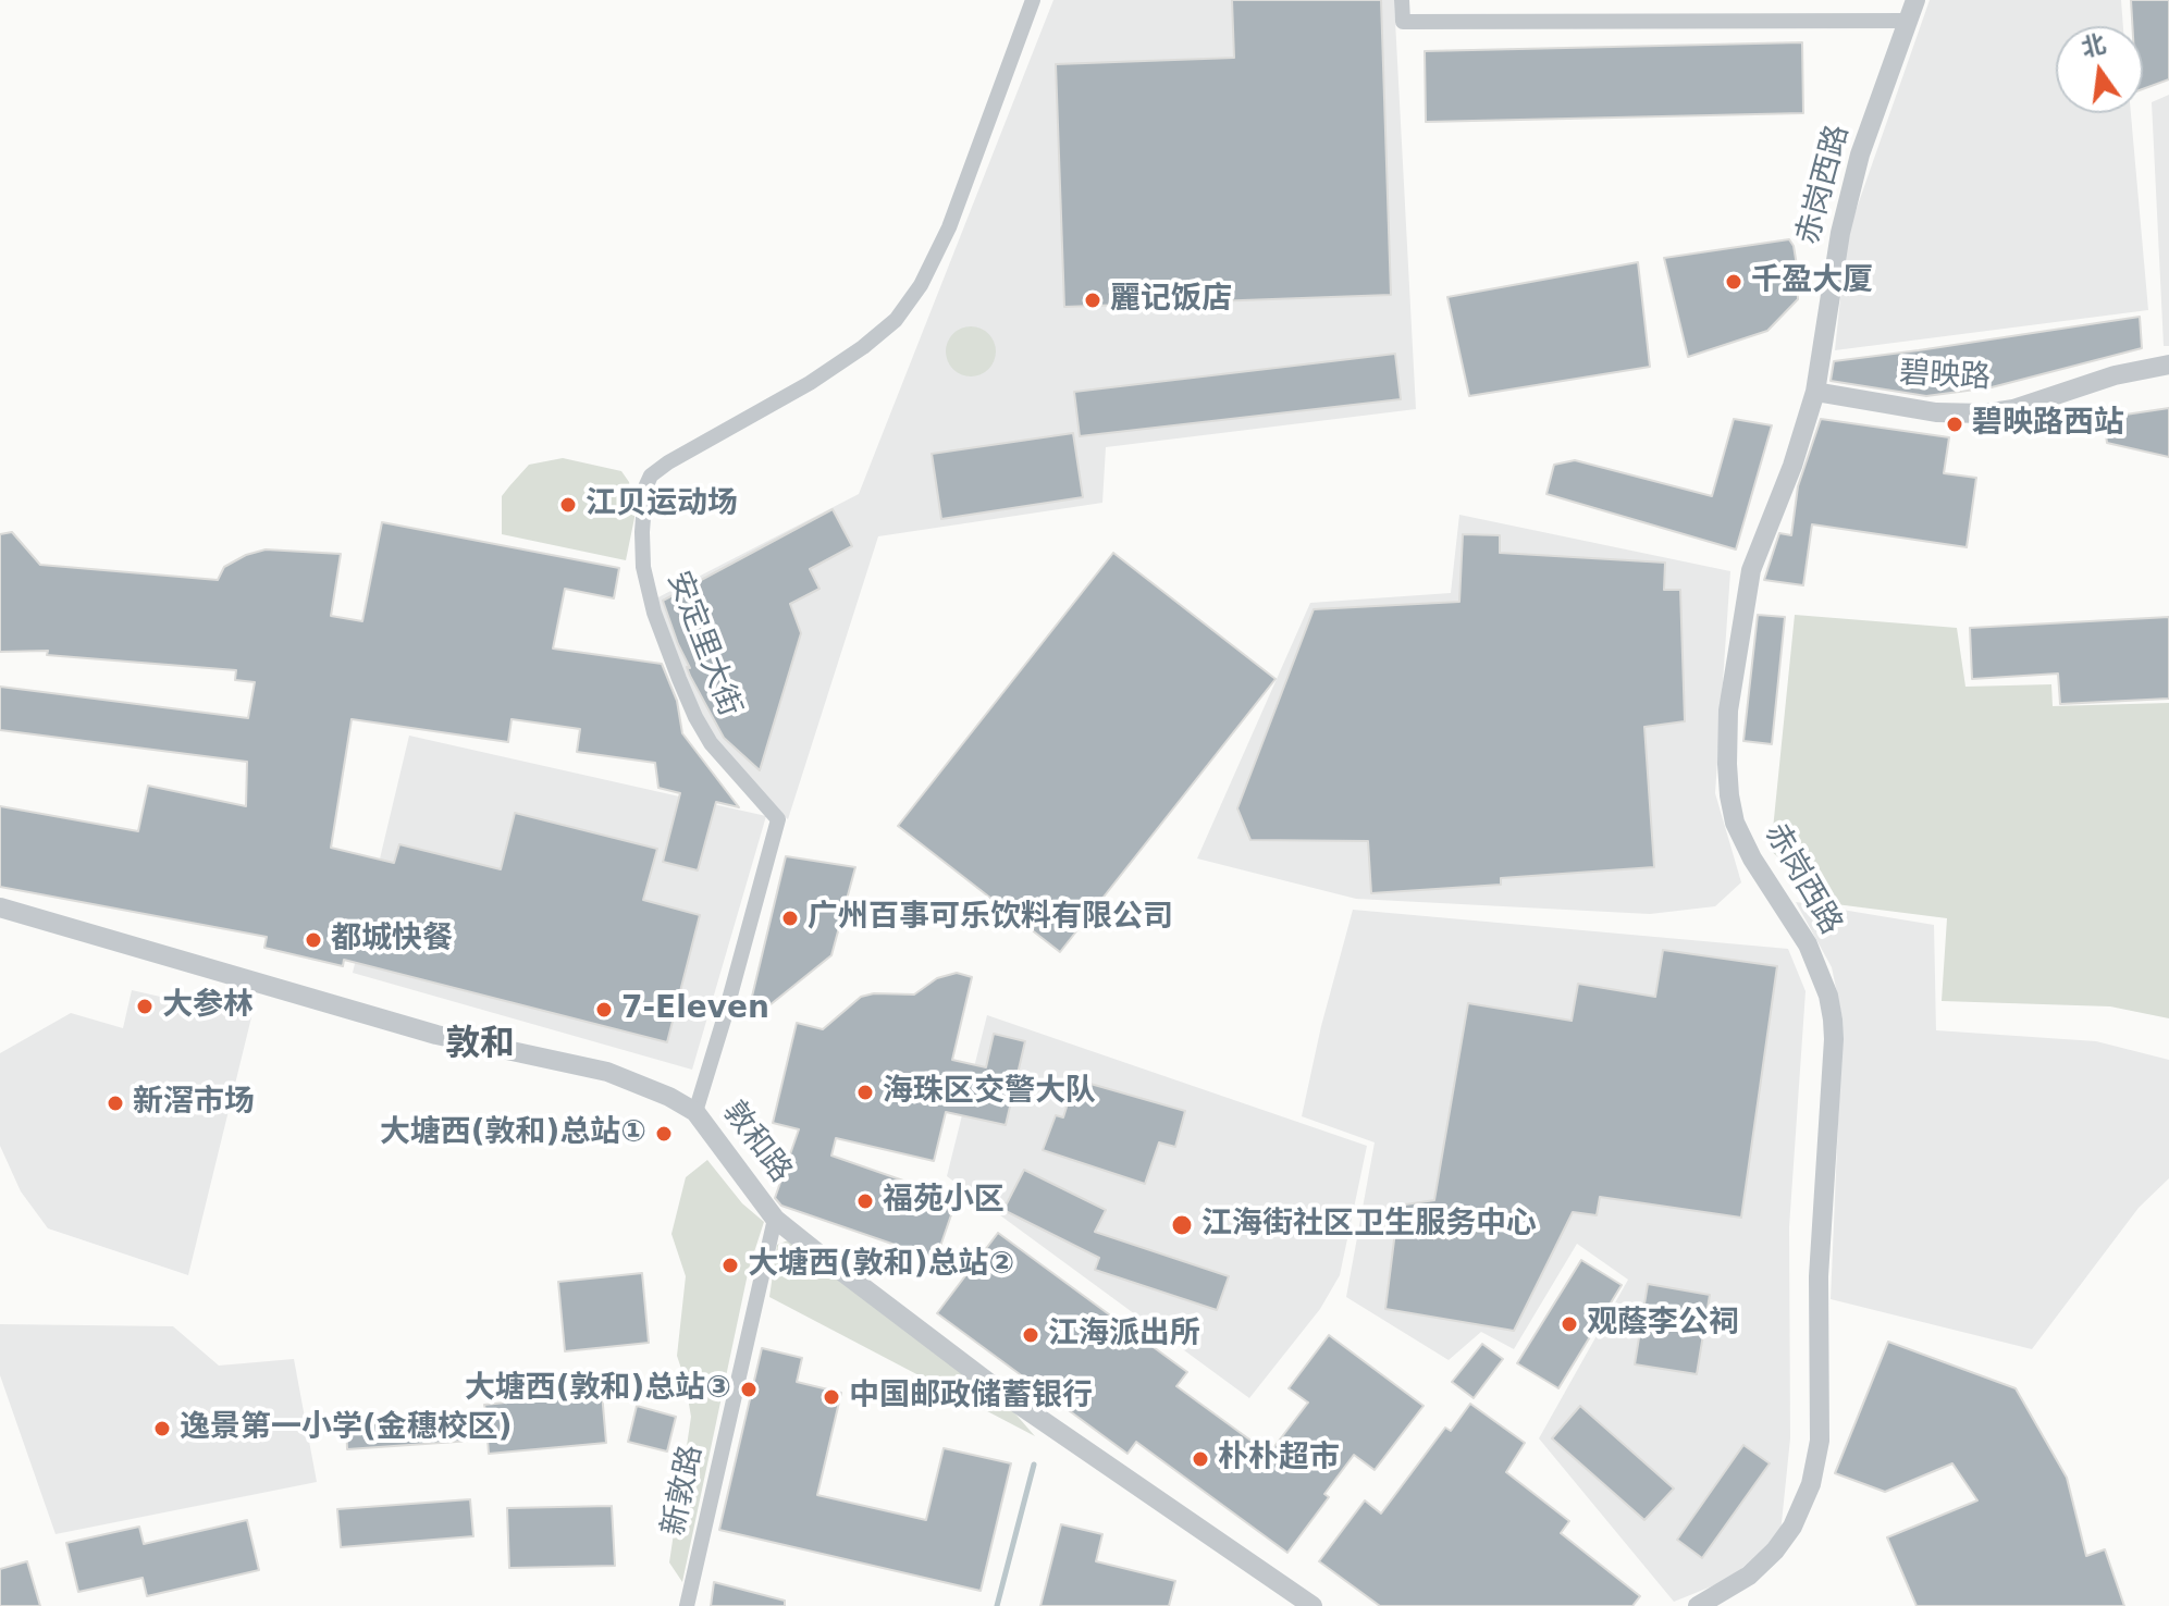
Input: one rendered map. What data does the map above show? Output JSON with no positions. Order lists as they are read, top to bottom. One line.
{"streets":{"street":["赤岗西路","碧映路","安定里大街","敦和路","新敦路"]},"crossings":[["赤岗西路","碧映路"],["安定里大街","敦和路"],["敦和路","新敦路"]],"districts":["敦和"],"places":["千盈大厦","麗记饭店","碧映路西站","江贝运动场","广州百事可乐饮料有限公司","都城快餐","大参林","7-Eleven","海珠区交警大队","新滘市场","大塘西(敦和)总站①","福苑小区","江海街社区卫生服务中心","大塘西(敦和)总站②","观蔭李公祠","江海派出所","大塘西(敦和)总站③","中国邮政储蓄银行","逸景第一小学(金穗校区)","朴朴超市"],"north":"top"}
